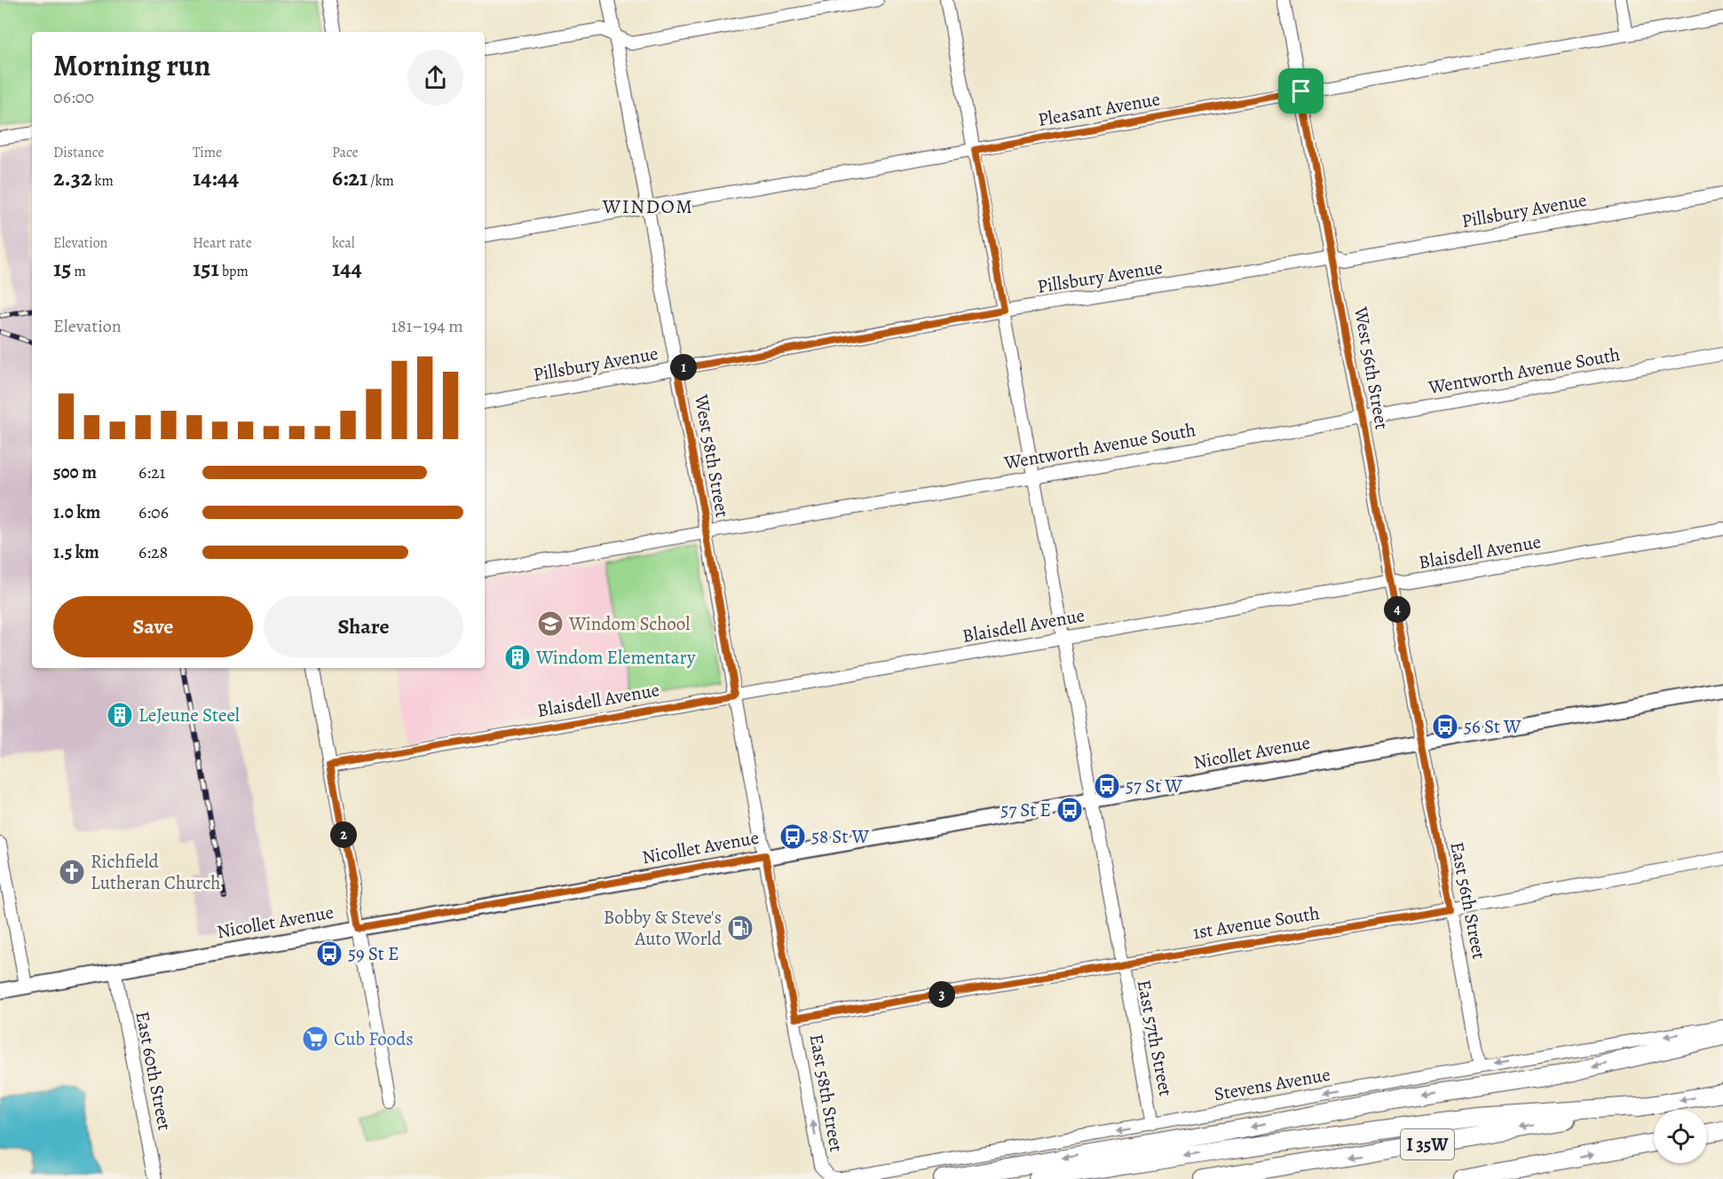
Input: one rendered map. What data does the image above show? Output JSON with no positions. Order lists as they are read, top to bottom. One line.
{"streets":{"highway":["I 35W"],"main road":["Nicollet Avenue"],"street":["Pleasant Avenue","Pillsbury Avenue","West 56th Street","Wentworth Avenue South","West 58th Street","Blaisdell Avenue","East 56th Street","1st Avenue South","East 57th Street","East 60th Street","Stevens Avenue","East 58th Street"]},"crossings":[["Pleasant Avenue","West 56th Street"],["Pleasant Avenue","West 58th Street"],["Pleasant Avenue","East 57th Street"],["Pillsbury Avenue","West 56th Street"],["Pillsbury Avenue","West 58th Street"],["Pillsbury Avenue","East 57th Street"],["West 56th Street","Wentworth Avenue South"],["West 56th Street","Blaisdell Avenue"],["West 56th Street","Nicollet Avenue"],["West 56th Street","East 56th Street"],["Wentworth Avenue South","West 58th Street"],["Wentworth Avenue South","East 57th Street"],["West 58th Street","Blaisdell Avenue"],["West 58th Street","Nicollet Avenue"],["West 58th Street","East 58th Street"],["Blaisdell Avenue","East 57th Street"],["Nicollet Avenue","East 56th Street"],["Nicollet Avenue","East 57th Street"],["Nicollet Avenue","East 60th Street"],["Nicollet Avenue","East 58th Street"],["East 56th Street","1st Avenue South"],["East 56th Street","Stevens Avenue"],["1st Avenue South","East 57th Street"],["1st Avenue South","East 58th Street"],["East 57th Street","Stevens Avenue"],["Stevens Avenue","East 58th Street"]],"one_way":["Stevens Avenue","East 58th Street"],"districts":["WINDOM"],"places":{"school or university":["Windom School"],"building":["Windom Elementary","LeJeune Steel"],"bus stop":["56 St W","57 St W","57 St E","58 St W","59 St E"],"church":["Richfield Lutheran Church"],"fuel station":["Bobby & Steve's Auto World"],"supermarket":["Cub Foods"]},"page":{"heading":["Morning run","06:00"],"stats":[["Distance","2.32 km"],["Time","14:44"],["Pace","6:21 /km"],["Elevation","15 m"],["Heart rate","151 bpm"],["kcal","144"]],"chart":["Elevation","181–194 m"],"pins":["1","4","2","3"],"list":[{"name":"500 m","note":"6:21"},{"name":"1.0 km","note":"6:06"},{"name":"1.5 km","note":"6:28"}],"buttons":["Save","Share"]}}
